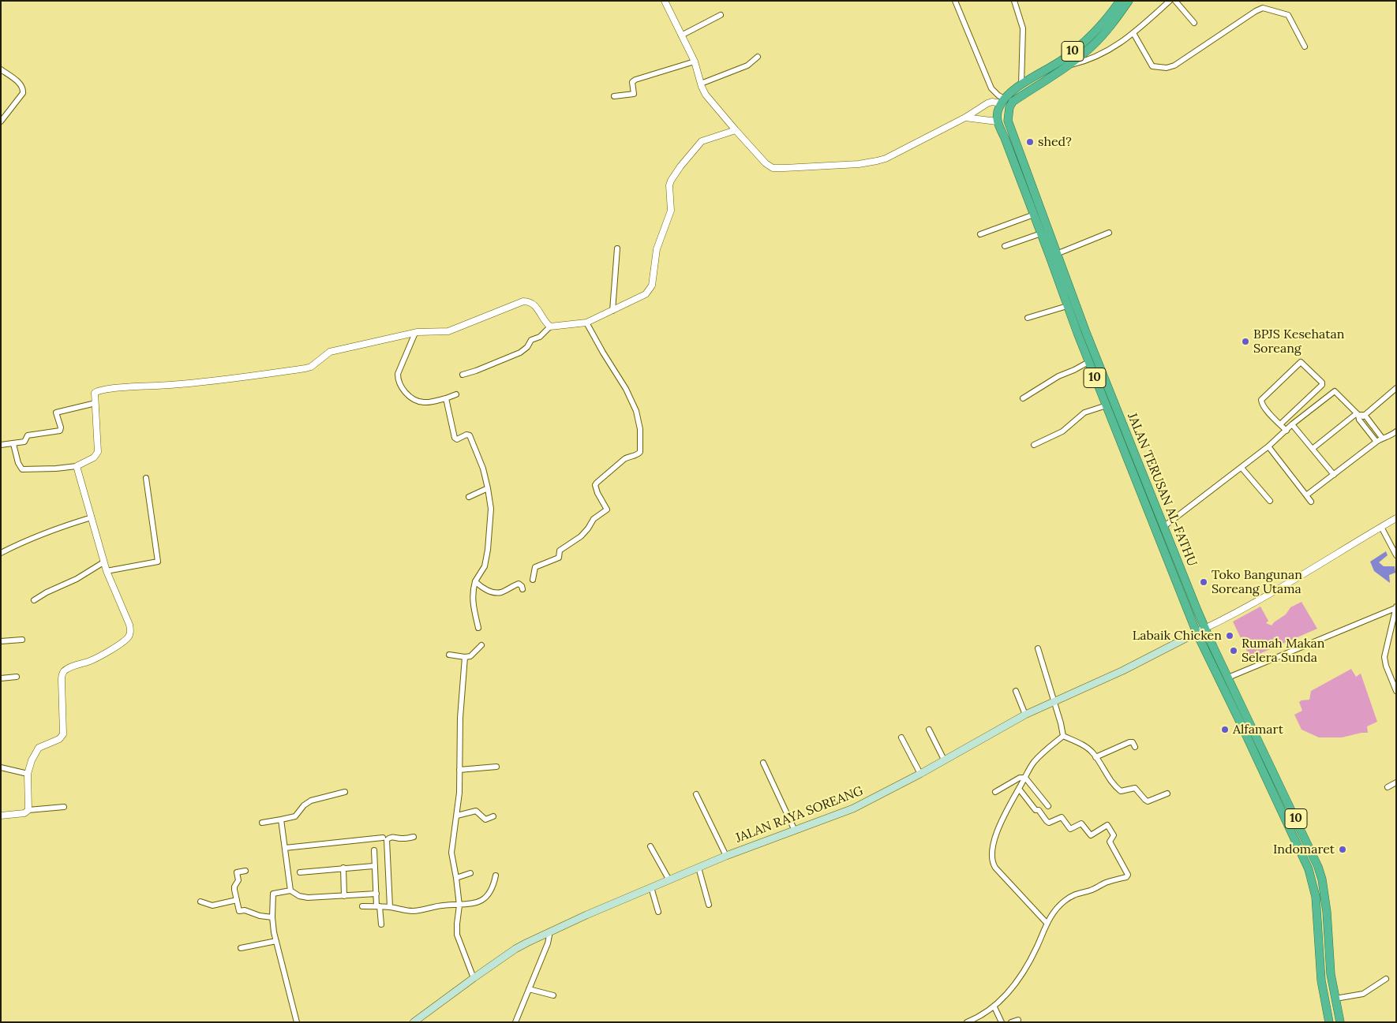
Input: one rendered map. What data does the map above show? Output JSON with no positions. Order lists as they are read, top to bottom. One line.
{"streets":{"highway":["10","JALAN TERUSAN AL-FATHU"],"main road":["JALAN RAYA SOREANG"]},"crossings":[["10","JALAN TERUSAN AL-FATHU"],["JALAN TERUSAN AL-FATHU","JALAN RAYA SOREANG"]],"places":["shed?","BPJS Kesehatan Soreang","Toko Bangunan Soreang Utama","Labaik Chicken","Rumah Makan Selera Sunda","Alfamart","Indomaret"]}
